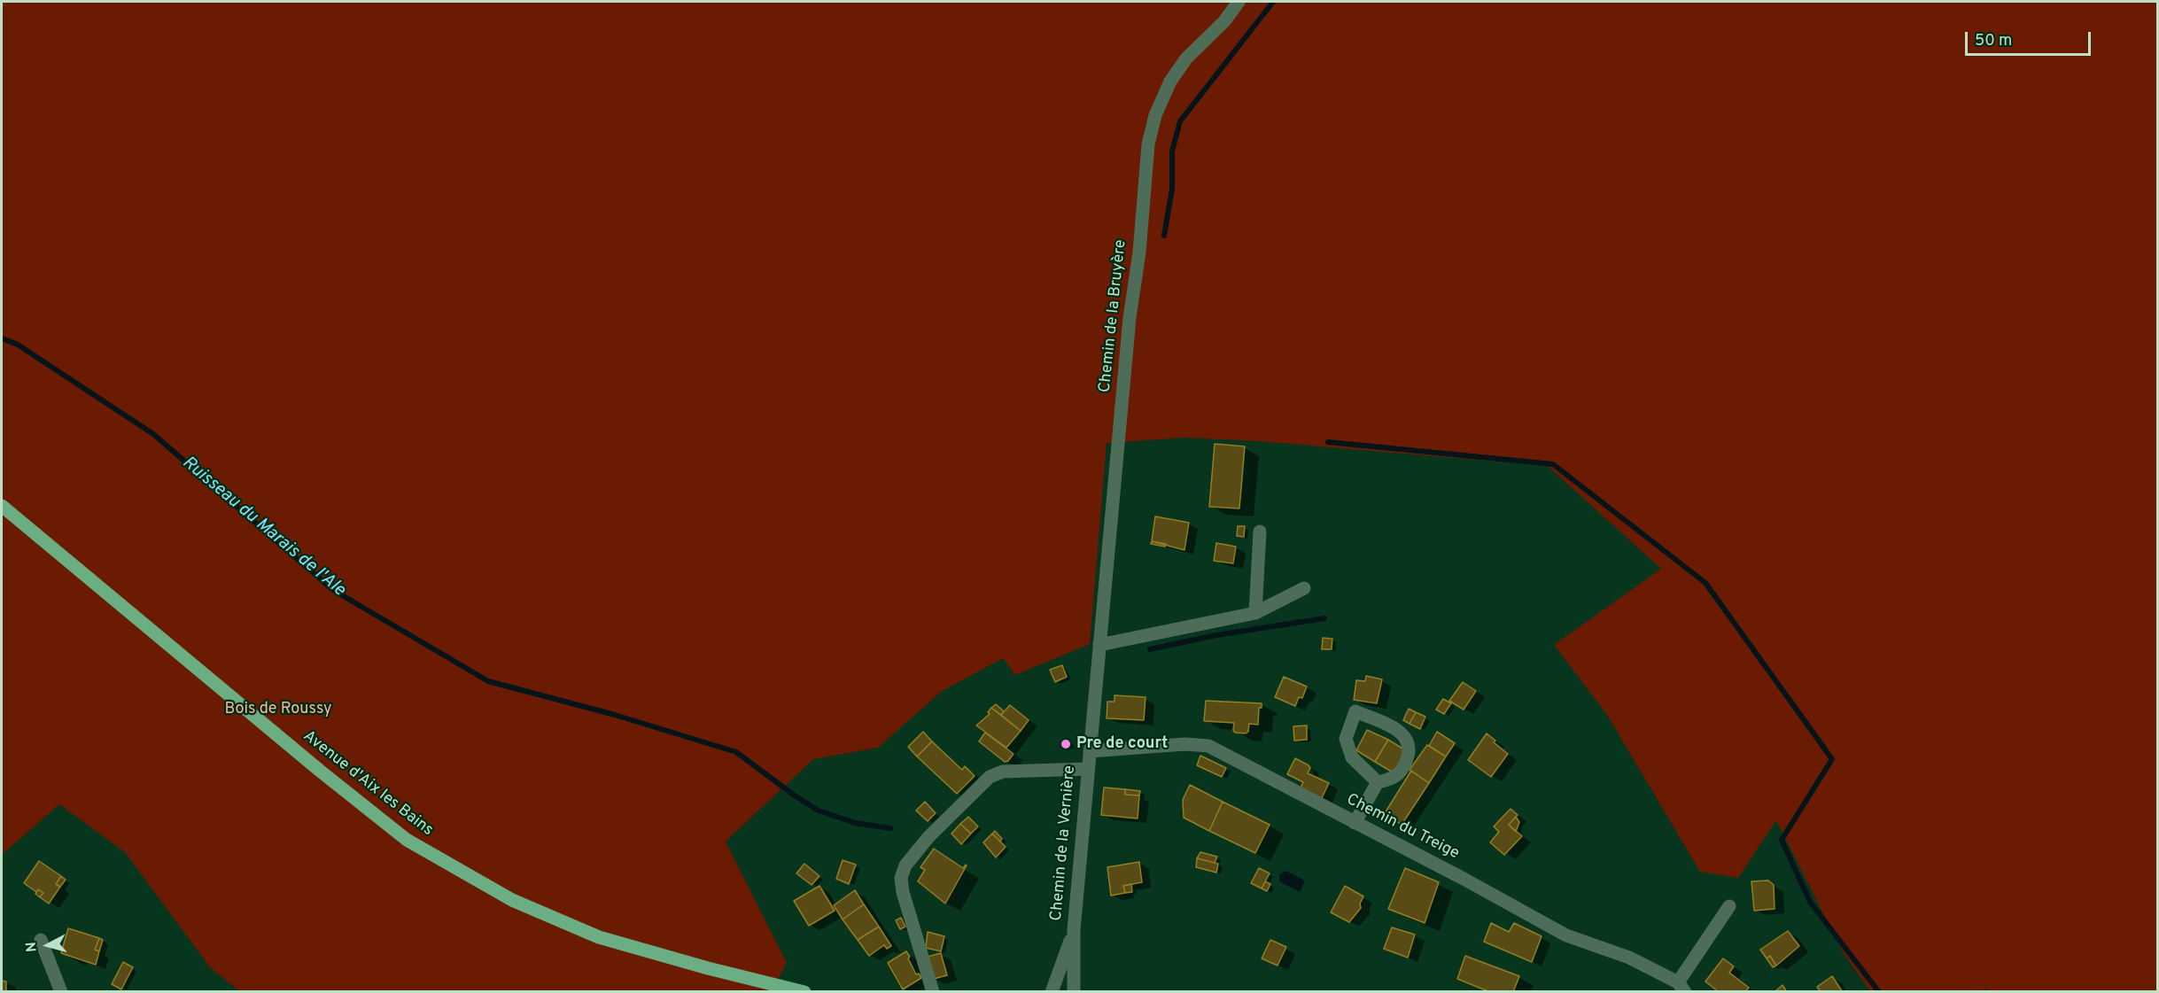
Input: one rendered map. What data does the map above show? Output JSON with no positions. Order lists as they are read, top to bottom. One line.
{"streets":{"main road":["Avenue d'Aix les Bains"],"street":["Chemin de la Bruyère","Chemin du Treige","Chemin de la Vernière"]},"crossings":[["Chemin de la Bruyère","Chemin de la Vernière"],["Chemin du Treige","Chemin de la Vernière"]],"water":["Ruisseau du Marais de l'Ale"],"parks":["Bois de Roussy"],"places":["Pre de court"],"scale_bar":"50 m","north":"left"}
